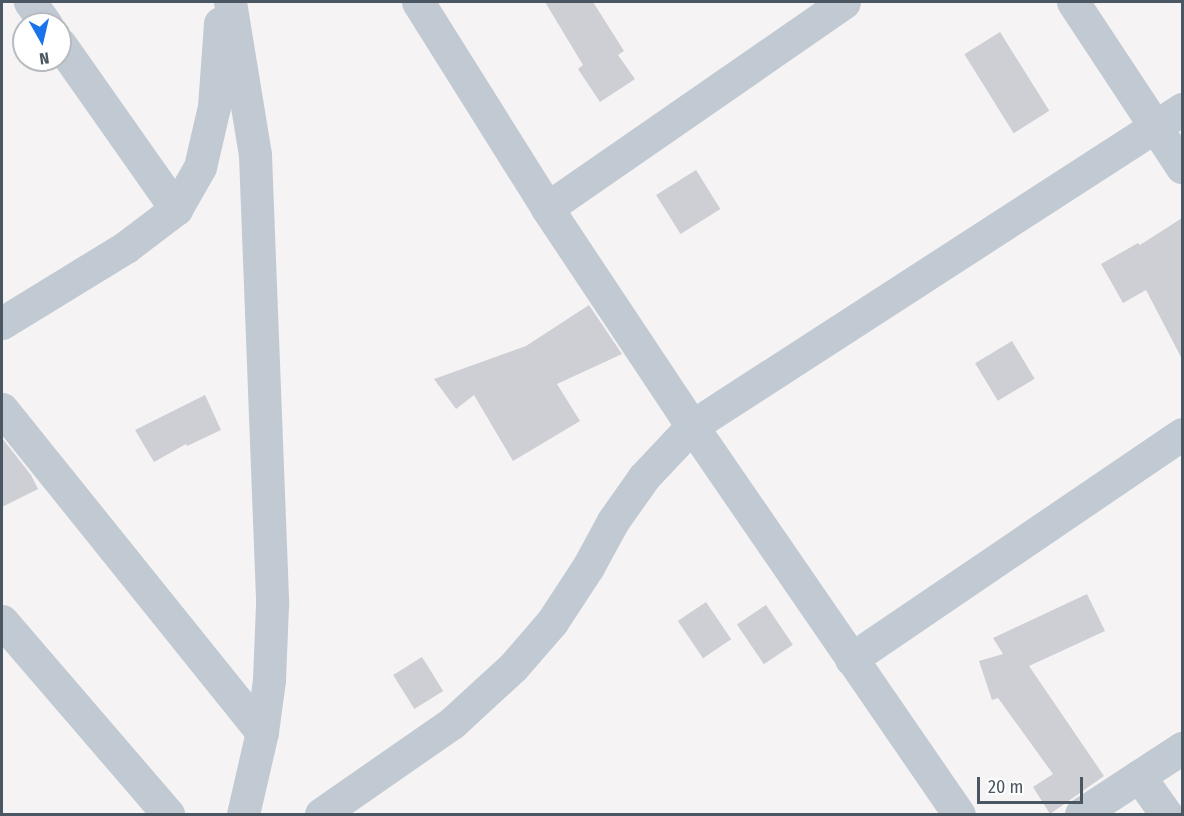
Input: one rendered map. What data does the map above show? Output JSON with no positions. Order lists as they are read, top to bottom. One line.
{"scale_bar":"20 m","north":"bottom"}
